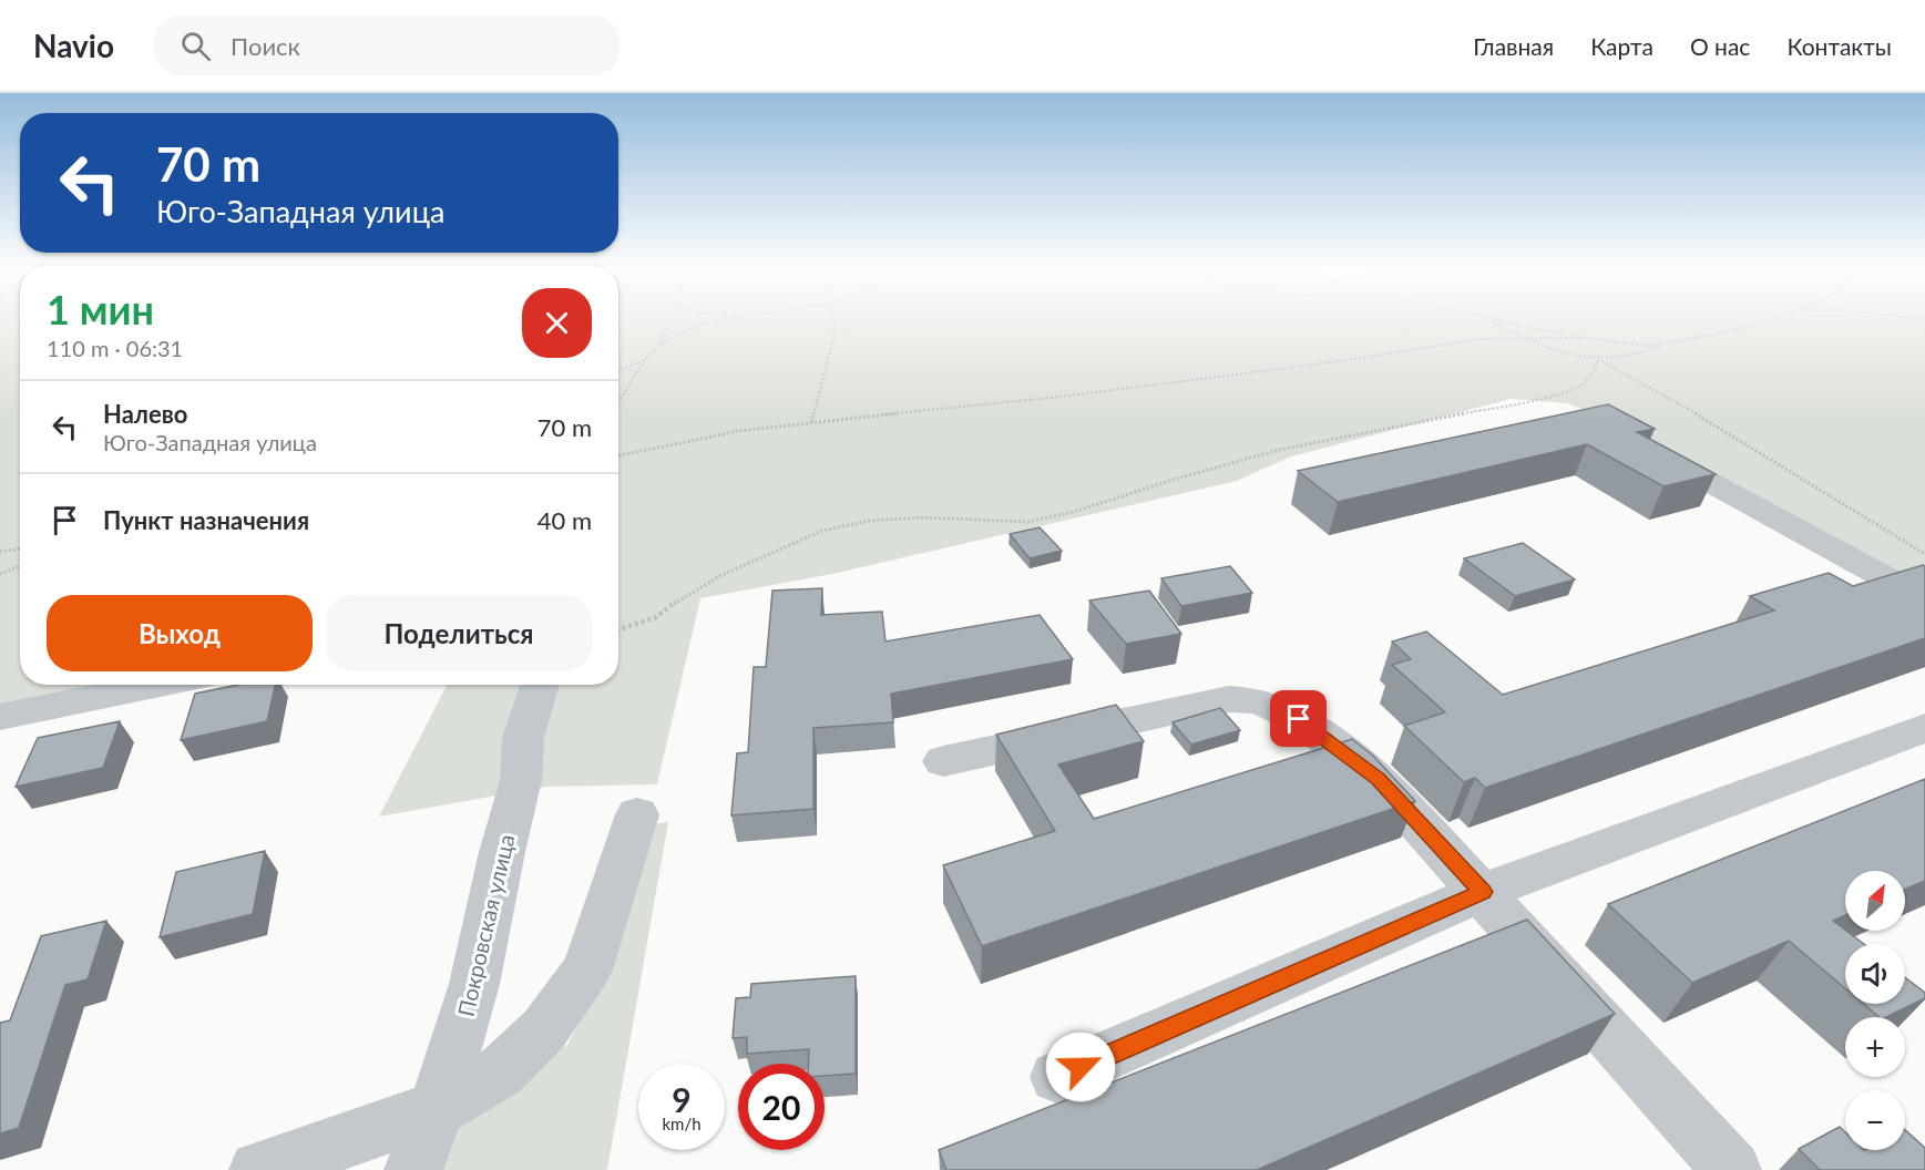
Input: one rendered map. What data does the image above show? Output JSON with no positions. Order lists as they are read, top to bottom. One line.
{"streets":{"street":["Покровская улица"]},"north":"top right","page":{"header":"Navio","search":"Поиск","nav":["Главная","Карта","О нас","Контакты"],"turn":["70 m","Юго-Западная улица"],"heading":["1 мин","110 m · 06:31"],"list":[{"name":"Налево","note":"Юго-Западная улица","value":"70 m"},{"name":"Пункт назначения","value":"40 m"}],"buttons":["Выход","Поделиться"],"map_buttons":["+","−"],"speed":"9 km/h","limit":"20"}}
